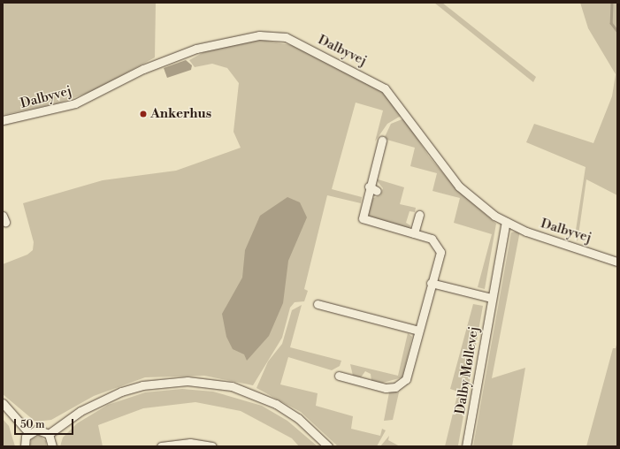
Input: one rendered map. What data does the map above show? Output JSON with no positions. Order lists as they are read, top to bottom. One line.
{"streets":{"street":["Dalbyvej","Dalby Møllevej"]},"crossings":[["Dalbyvej","Dalby Møllevej"]],"places":["Ankerhus"],"scale_bar":"50 m"}
